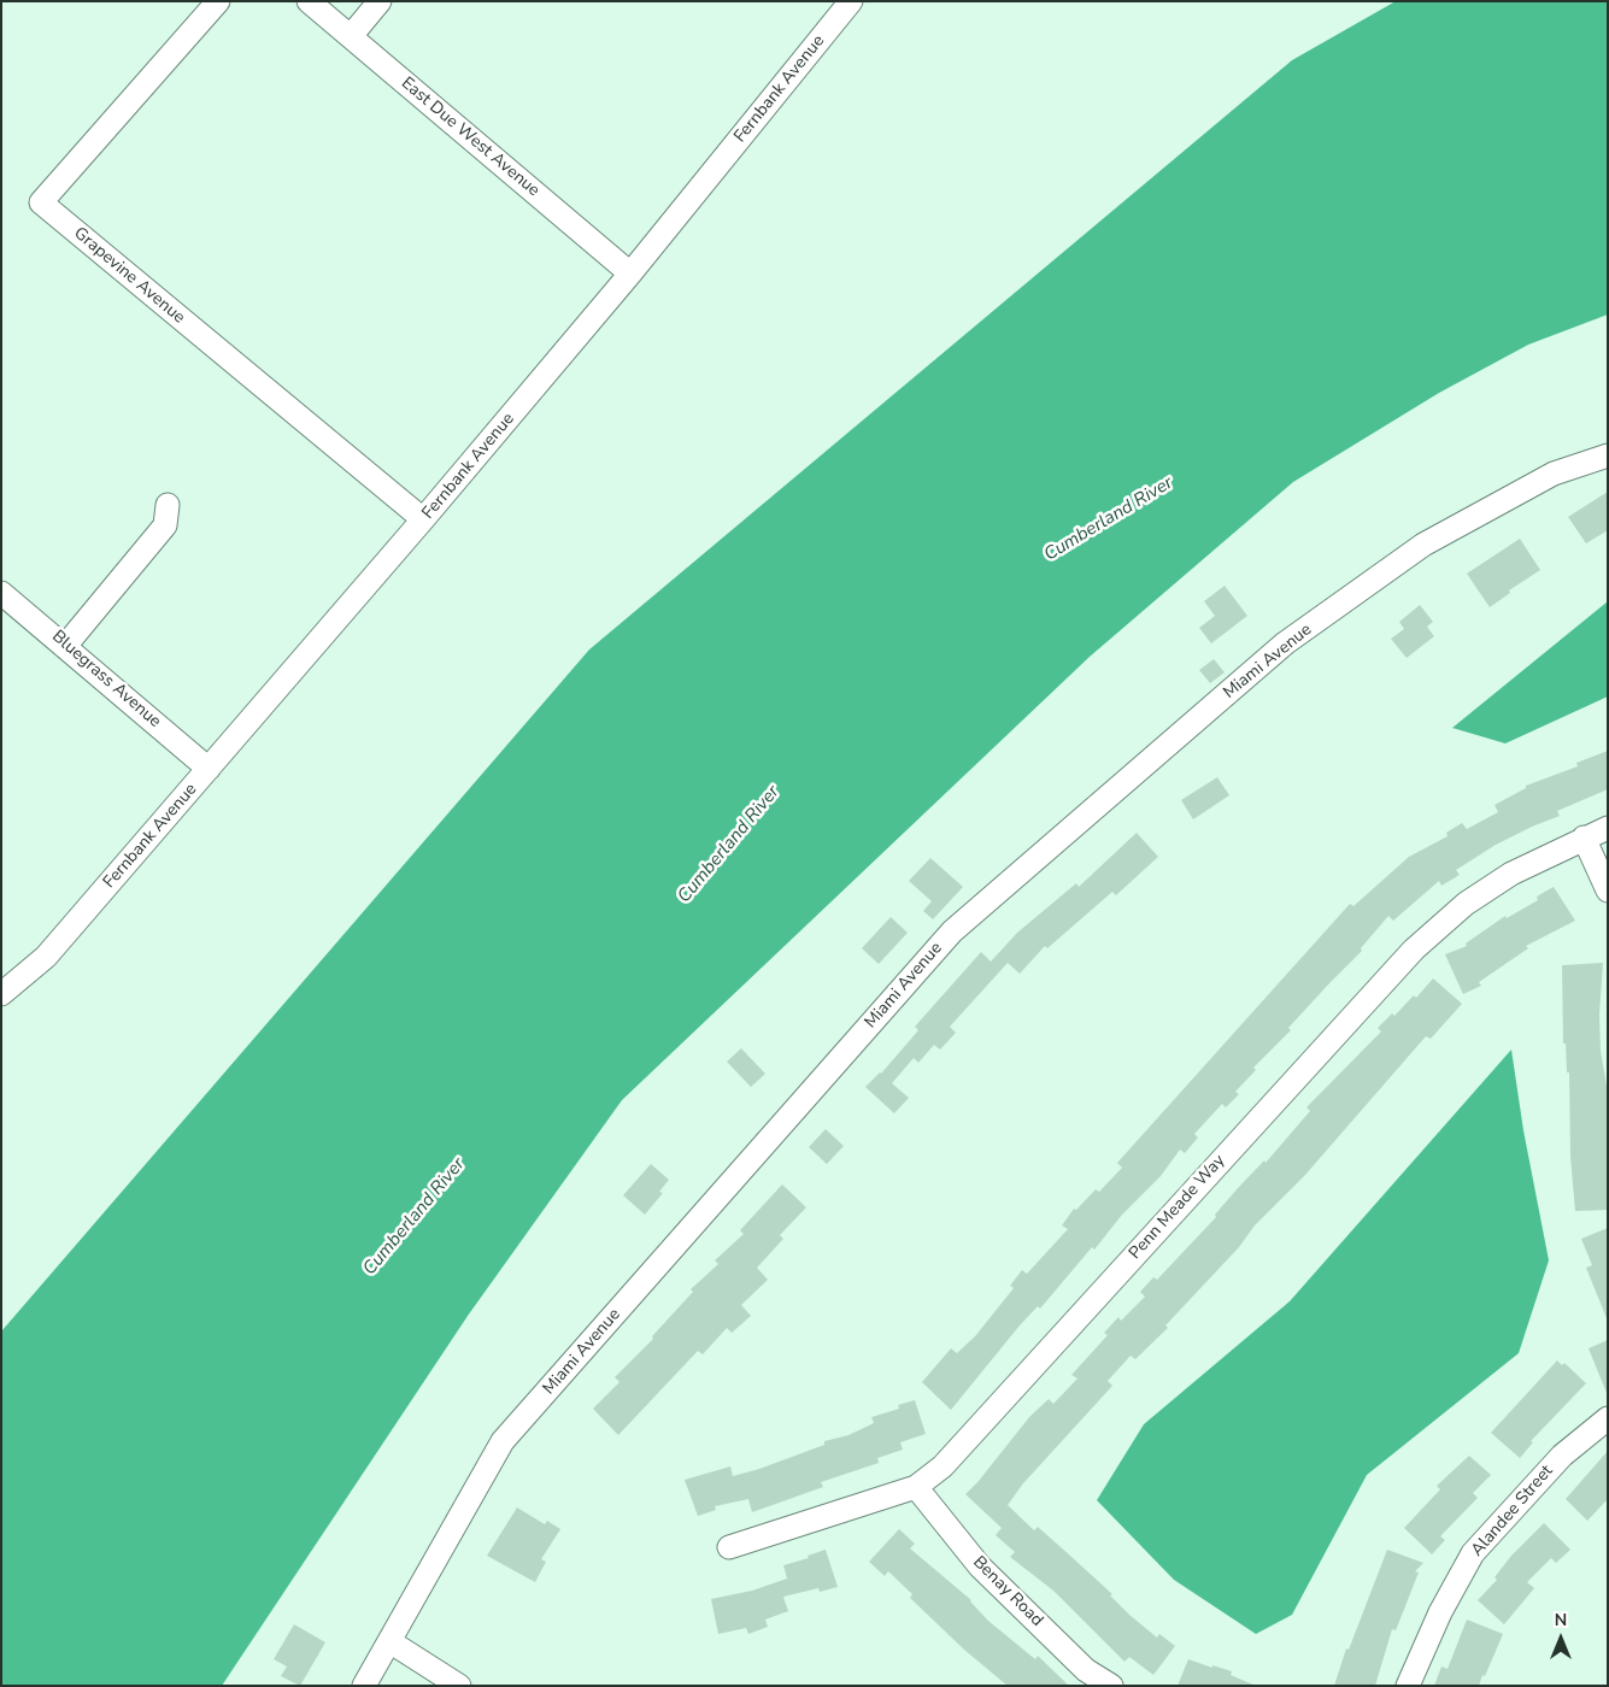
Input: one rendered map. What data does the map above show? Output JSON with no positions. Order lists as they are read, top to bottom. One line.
{"streets":{"street":["Fernbank Avenue","East Due West Avenue","Grapevine Avenue","Miami Avenue","Bluegrass Avenue","Penn Meade Way","Alandee Street","Benay Road"]},"crossings":[["Fernbank Avenue","East Due West Avenue"],["Fernbank Avenue","Grapevine Avenue"],["Fernbank Avenue","Bluegrass Avenue"],["Penn Meade Way","Benay Road"]],"water":["Cumberland River"],"north":"top"}
